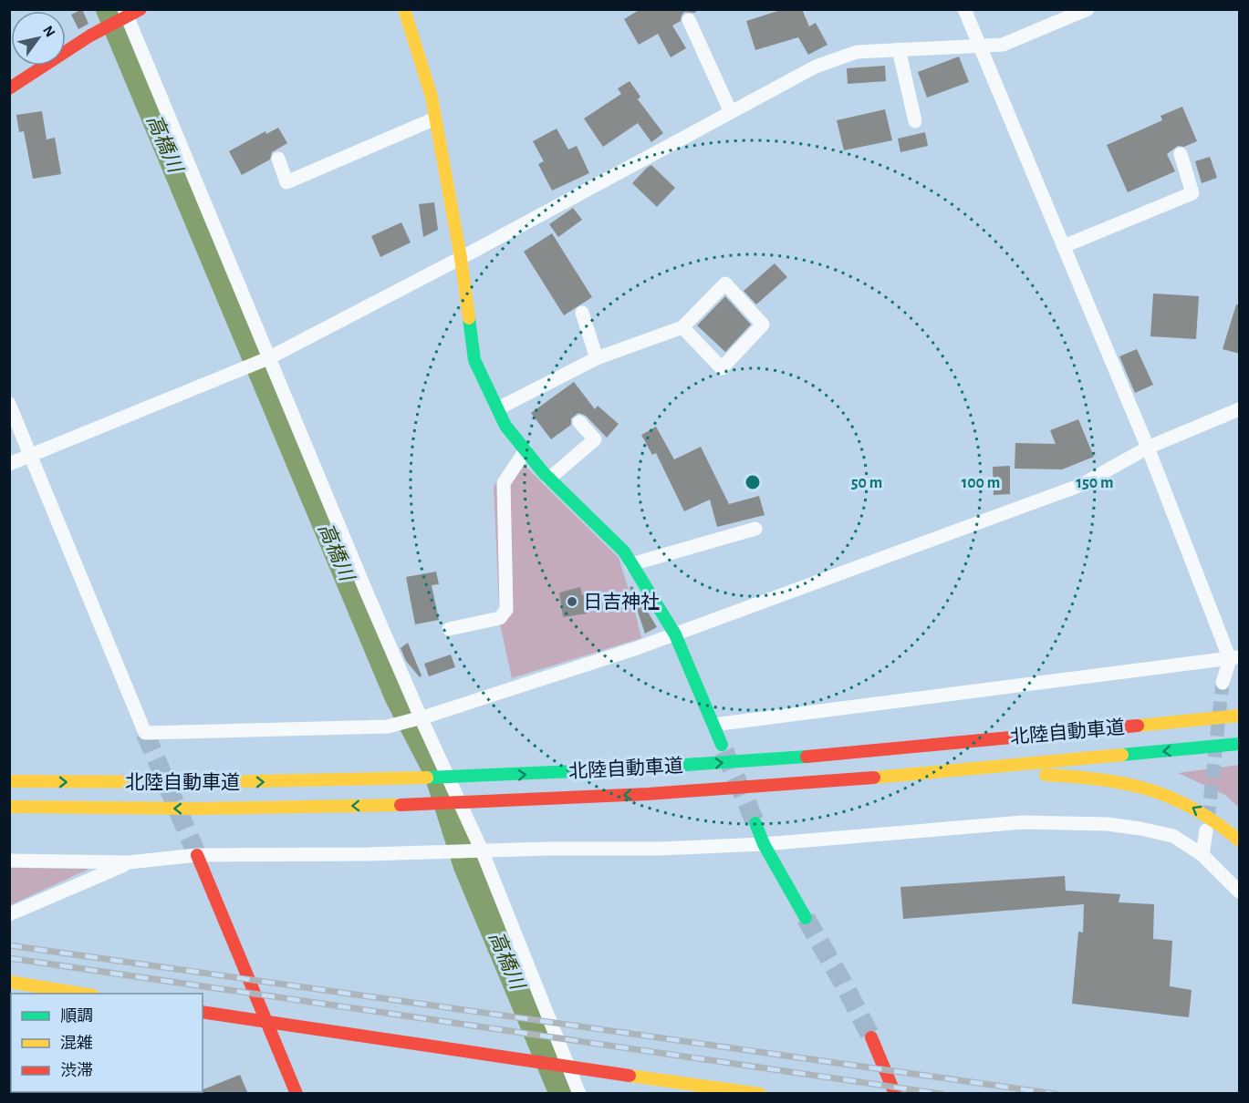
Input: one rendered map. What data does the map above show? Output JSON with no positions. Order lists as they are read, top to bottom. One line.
{"streets":{"main road":["北陸自動車道"]},"water":["高橋川"],"places":["日吉神社"],"legend":["順調","混雑","渋滞"],"north":"top right","rings":["50 m","100 m","150 m"]}
